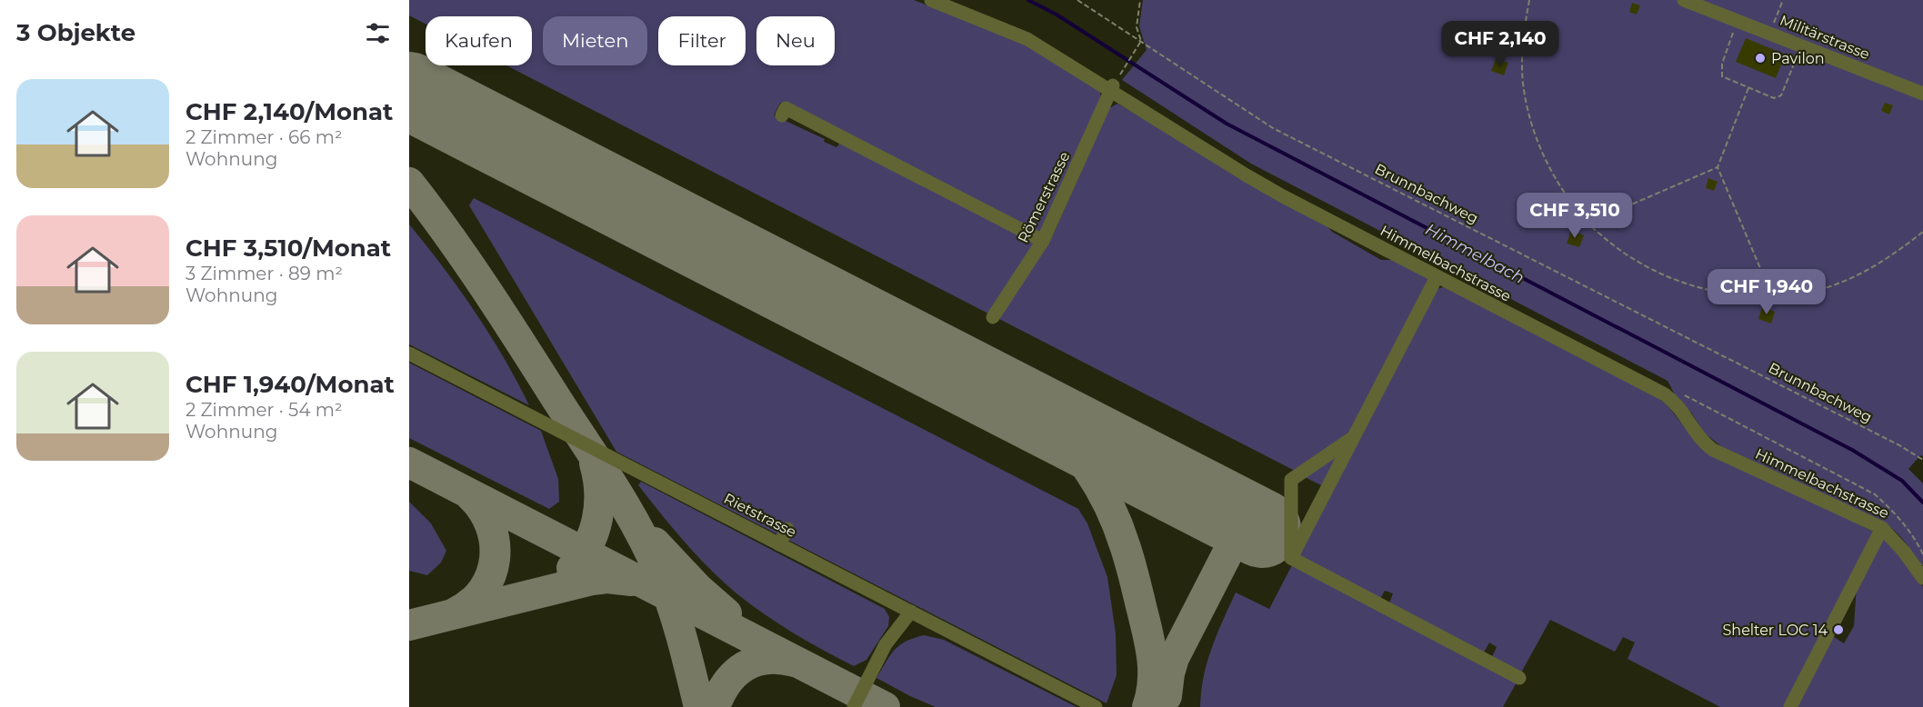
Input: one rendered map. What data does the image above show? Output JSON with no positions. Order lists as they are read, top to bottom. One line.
{"streets":{"street":["Militärstrasse","Römerstrasse","Himmelbachstrasse","Rietstrasse"],"path":["Brunnbachweg"]},"crossings":[["Römerstrasse","Himmelbachstrasse"]],"water":["Himmelbach"],"places":["Pavilon","Shelter LOC 14"],"page":{"heading":"3 Objekte","chip":["Kaufen","Mieten","Filter","Neu"],"price":["CHF 2,140","CHF 3,510","CHF 1,940"],"list":[{"name":"CHF 2,140/Monat","note":"2 Zimmer · 66 m² · Wohnung"},{"name":"CHF 3,510/Monat","note":"3 Zimmer · 89 m² · Wohnung"},{"name":"CHF 1,940/Monat","note":"2 Zimmer · 54 m² · Wohnung"}]}}
